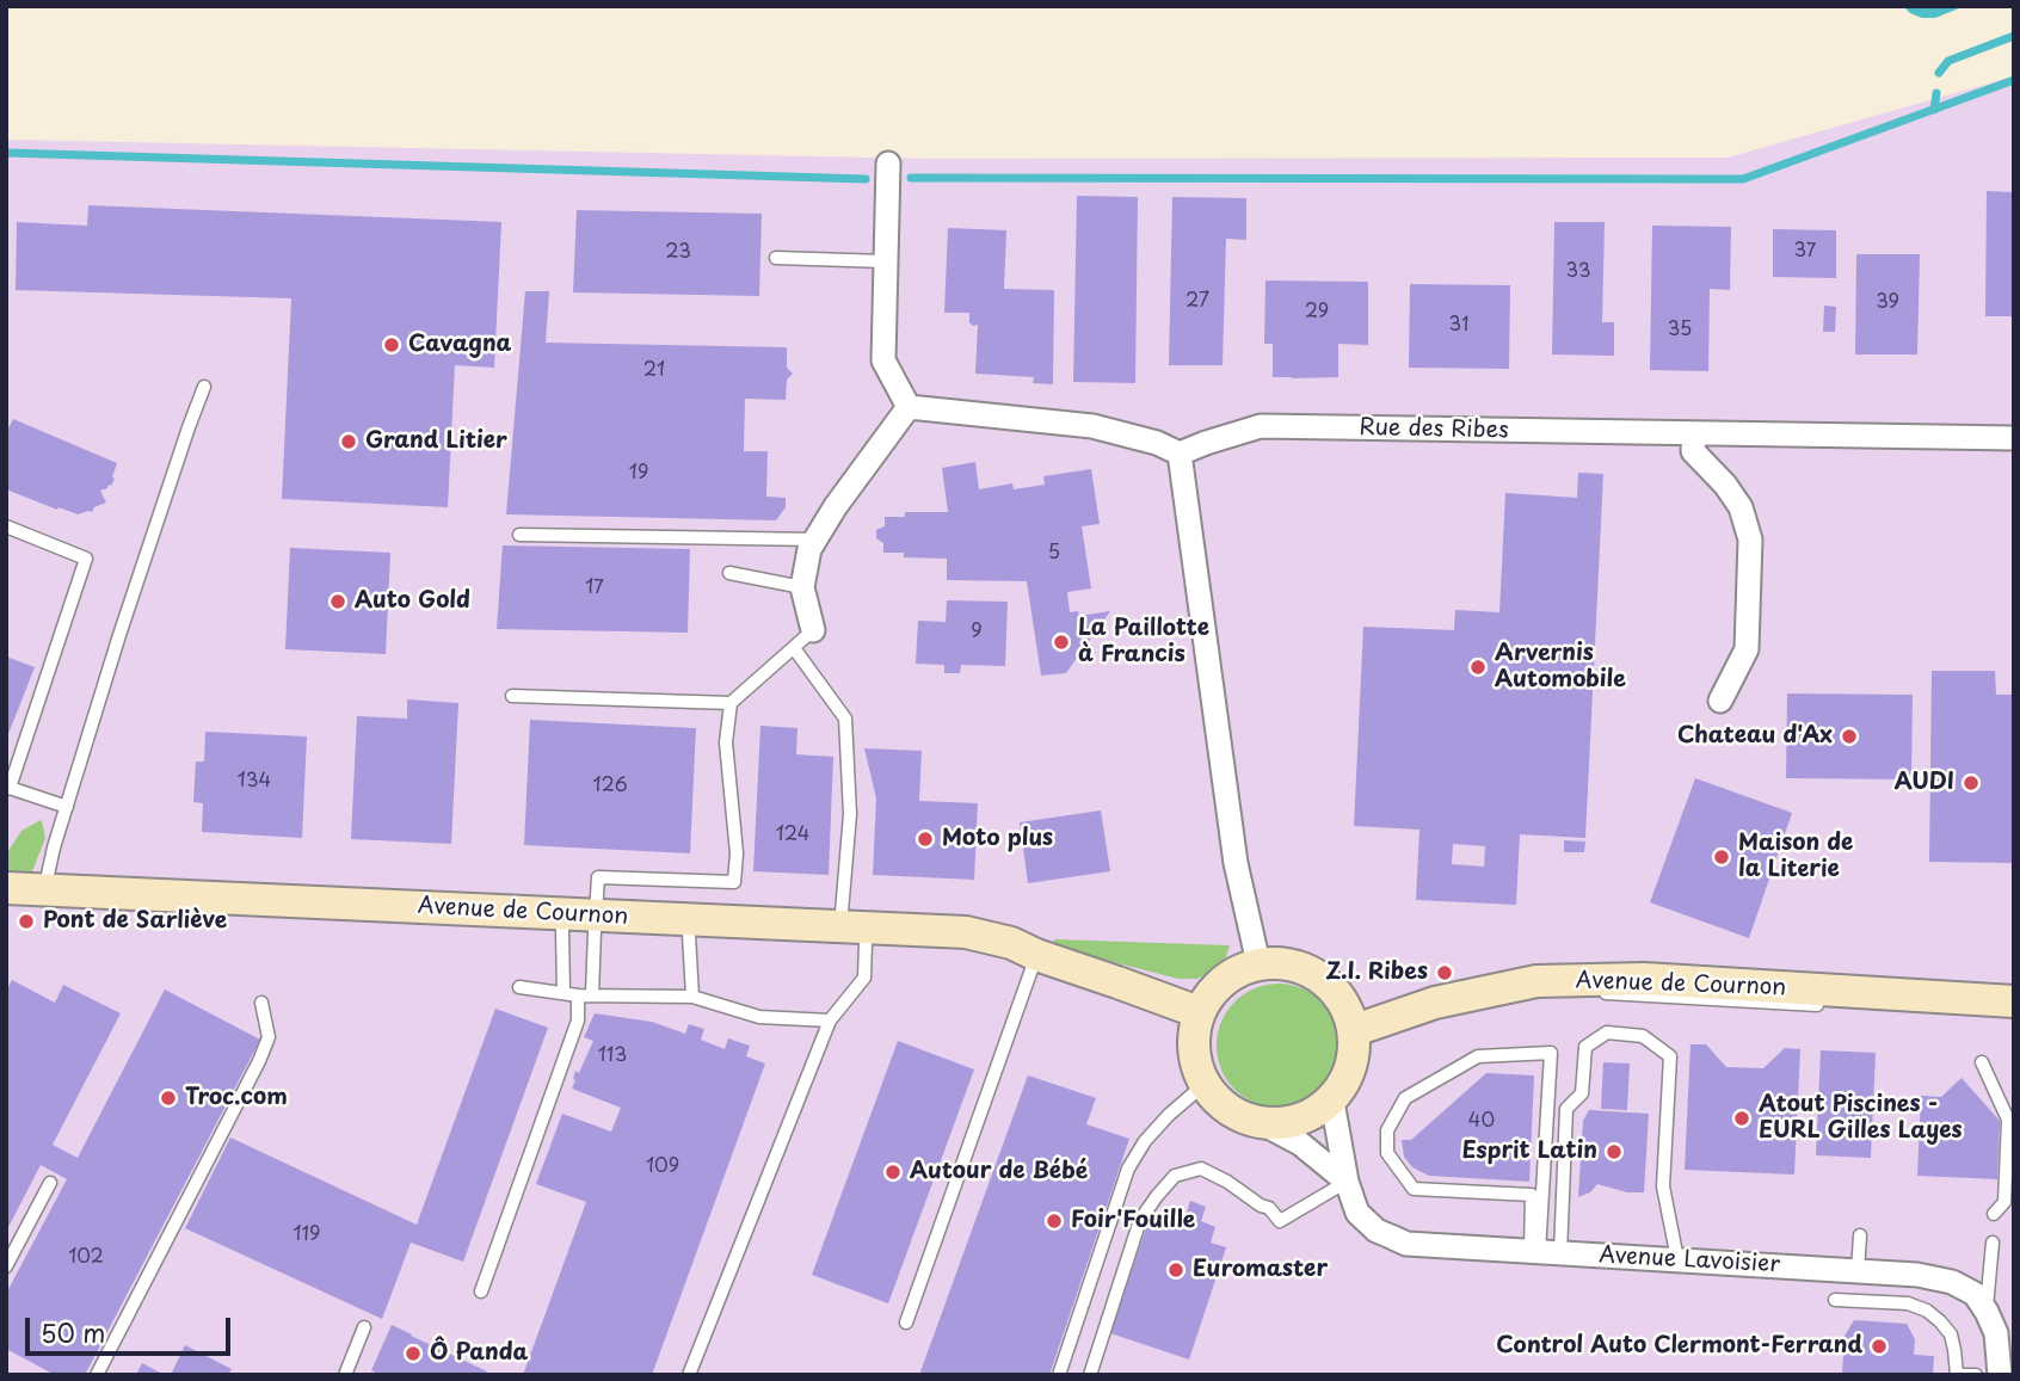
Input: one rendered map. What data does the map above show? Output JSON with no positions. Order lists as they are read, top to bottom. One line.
{"streets":{"main road":["Avenue de Cournon"],"street":["Rue des Ribes","Avenue Lavoisier"]},"crossings":[["Avenue de Cournon","Avenue Lavoisier"]],"places":["Cavagna","Grand Litier","Auto Gold","La Paillotte à Francis","Arvernis Automobile","Chateau d'Ax","AUDI","Moto plus","Maison de la Literie","Pont de Sarliève","Z.I. Ribes","Troc.com","Atout Piscines - EURL Gilles Layes","Esprit Latin","Autour de Bébé","Foir'Fouille","Euromaster","Control Auto Clermont-Ferrand","Ô Panda"],"house_numbers":["37","23","33","27","39","29","31","35","21","19","5","17","9","134","126","124","113","40","109","119","102"],"scale_bar":"50 m"}
